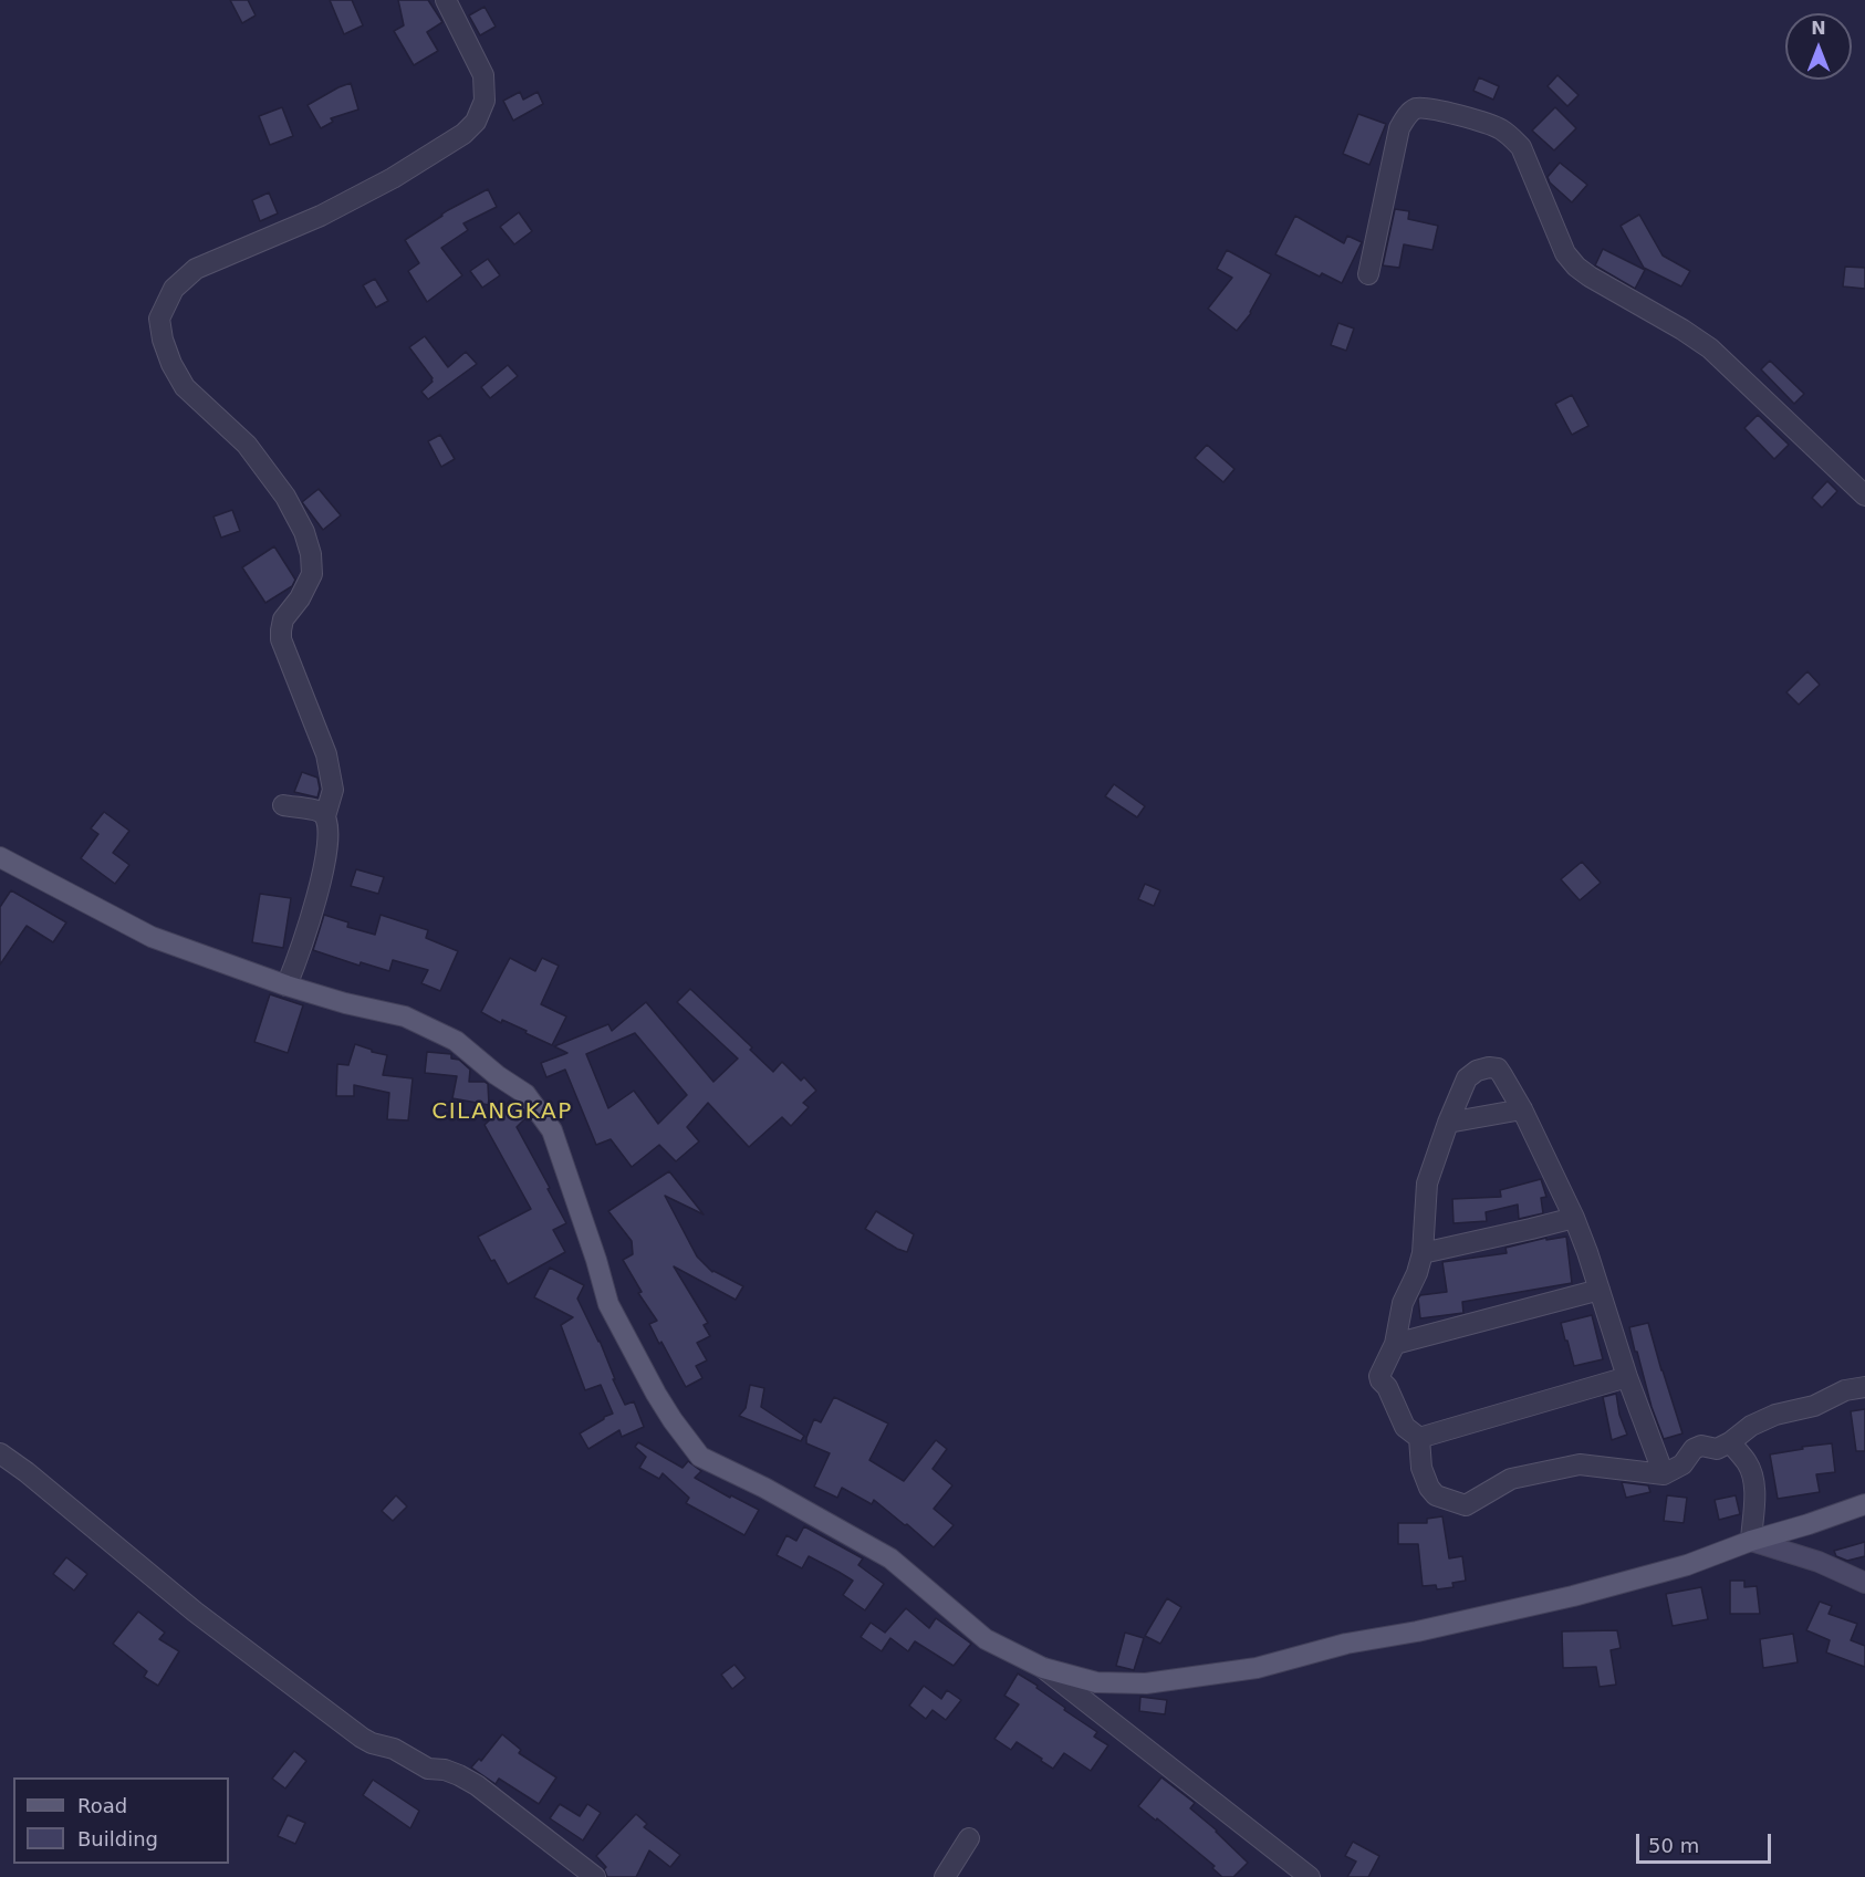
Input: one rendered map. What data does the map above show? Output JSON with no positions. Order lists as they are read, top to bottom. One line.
{"districts":["CILANGKAP"],"legend":["Road","Building"],"scale_bar":"50 m","north":"top"}
